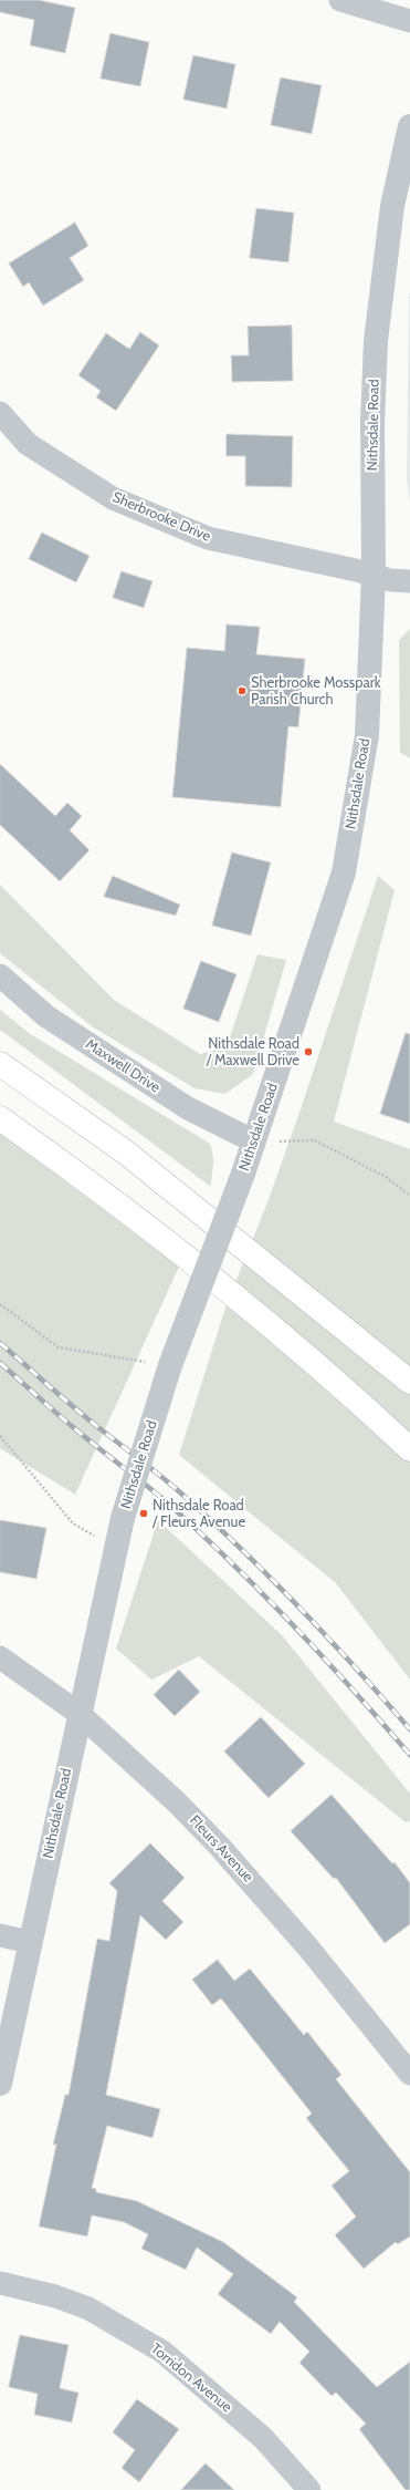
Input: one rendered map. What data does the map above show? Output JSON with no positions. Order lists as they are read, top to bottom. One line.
{"streets":{"street":["Nithsdale Road","Sherbrooke Drive","Maxwell Drive","Fleurs Avenue","Torridon Avenue"]},"crossings":[["Nithsdale Road","Sherbrooke Drive"],["Nithsdale Road","Maxwell Drive"],["Nithsdale Road","Fleurs Avenue"]],"places":["Sherbrooke Mosspark Parish Church","Nithsdale Road / Maxwell Drive","Nithsdale Road / Fleurs Avenue"]}
